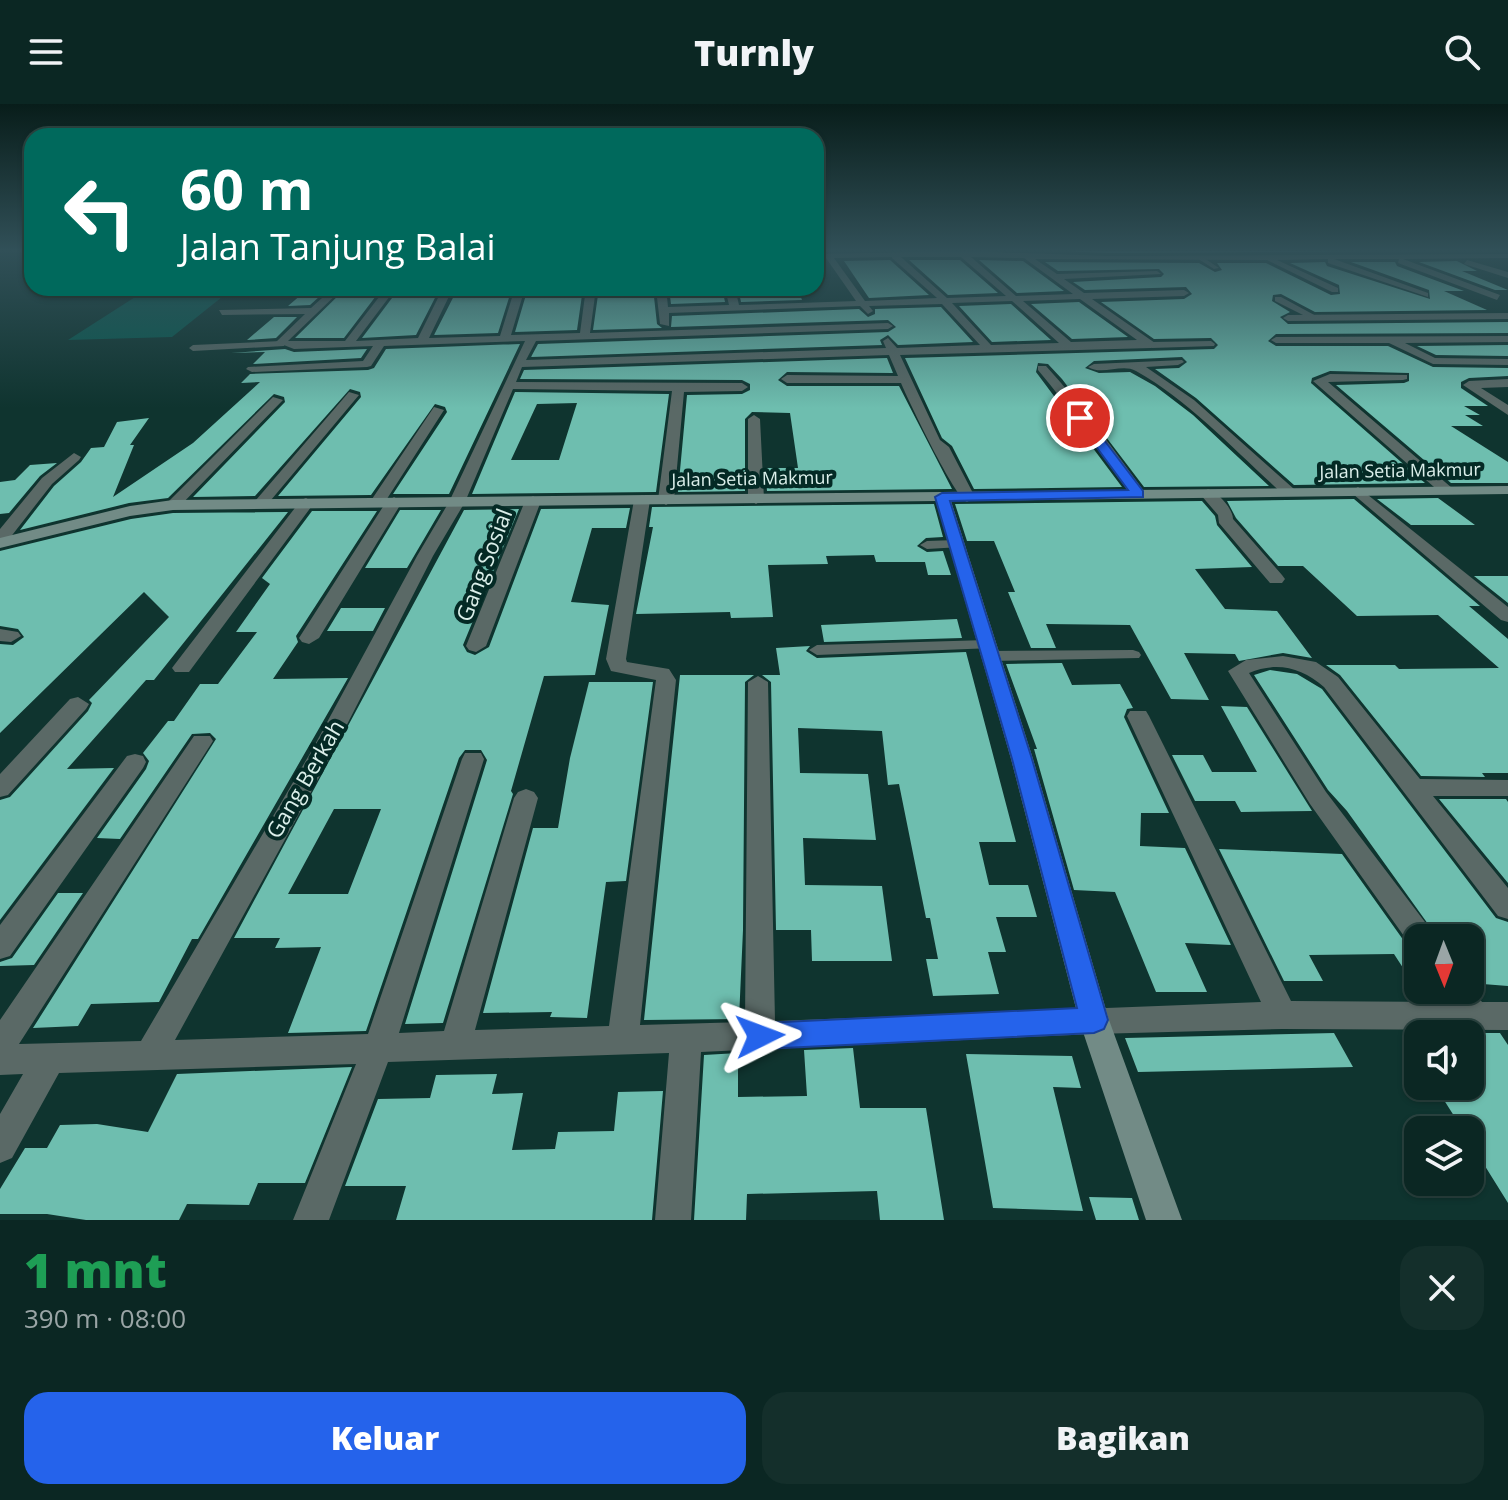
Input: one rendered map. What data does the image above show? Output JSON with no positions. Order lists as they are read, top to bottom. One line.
{"streets":{"main road":["Jalan Setia Makmur"],"street":["Gang Sosial","Gang Berkah"]},"crossings":[["Jalan Setia Makmur","Gang Sosial"],["Jalan Setia Makmur","Gang Berkah"]],"north":"bottom","page":{"header":"Turnly","turn":["60 m","Jalan Tanjung Balai"],"heading":["1 mnt","390 m · 08:00"],"buttons":["Keluar","Bagikan"]}}
